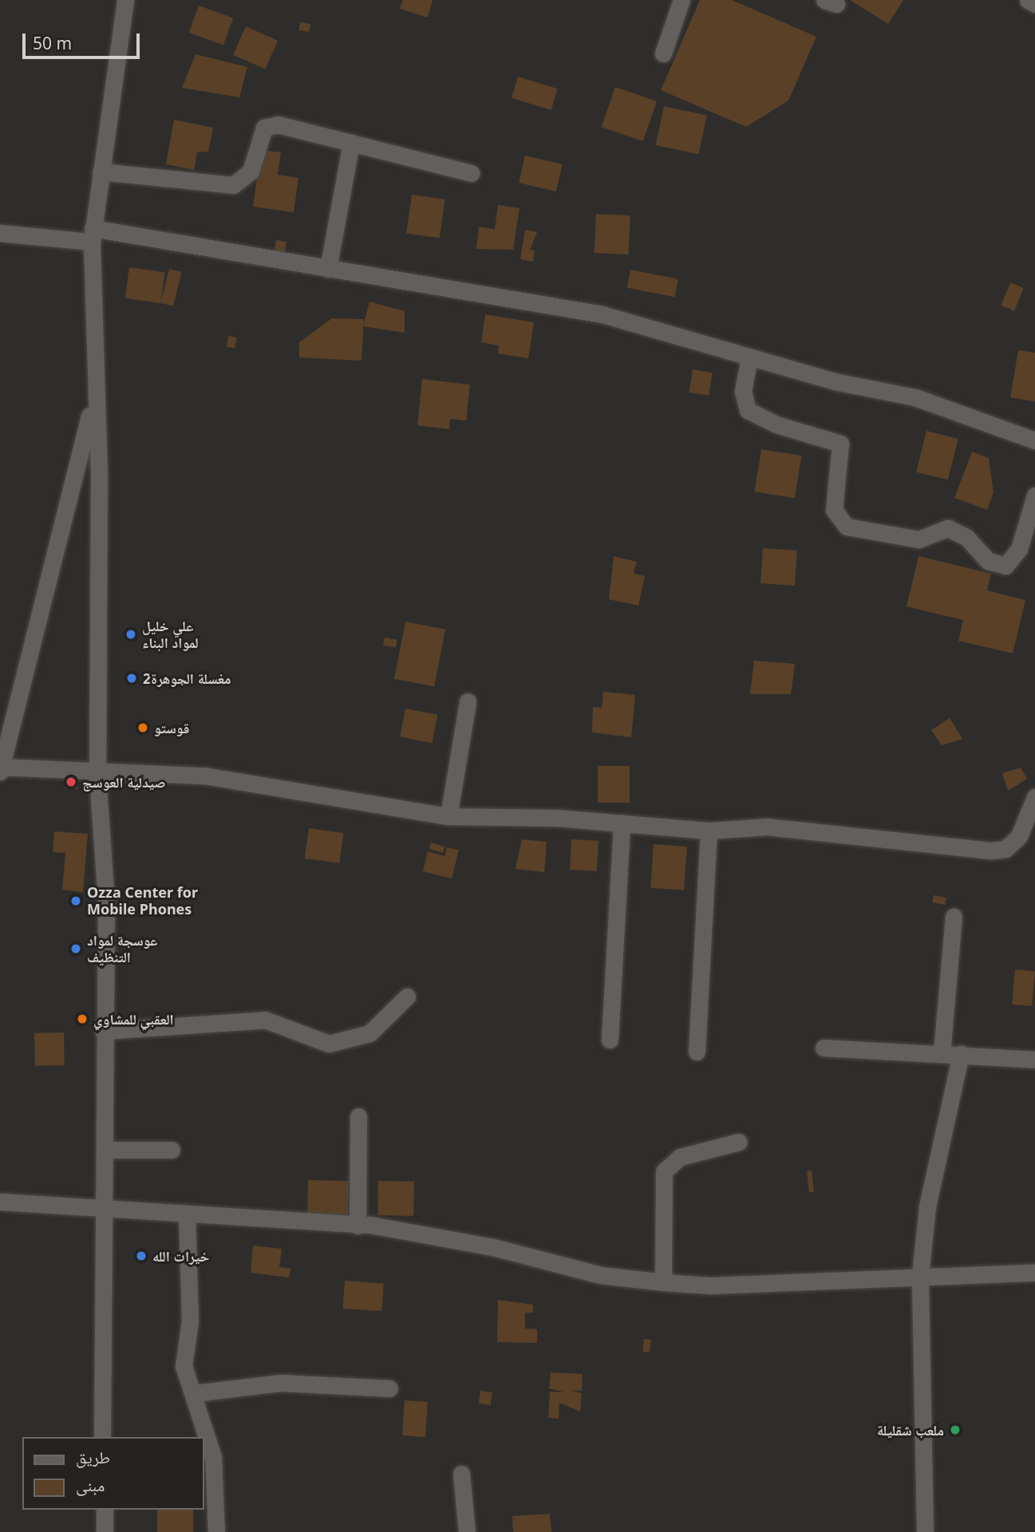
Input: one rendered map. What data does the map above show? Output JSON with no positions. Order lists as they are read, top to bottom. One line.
{"places":["علي خليل لمواد البناء","مغسلة الجوهرة2","قوستو","صيدلية العوسج","Ozza Center for Mobile Phones","عوسجة لمواد التنظيف","العقبي للمشاوي","خيرات الله","ملعب شقليلة"],"legend":["طريق","مبنى"],"scale_bar":"50 m"}
